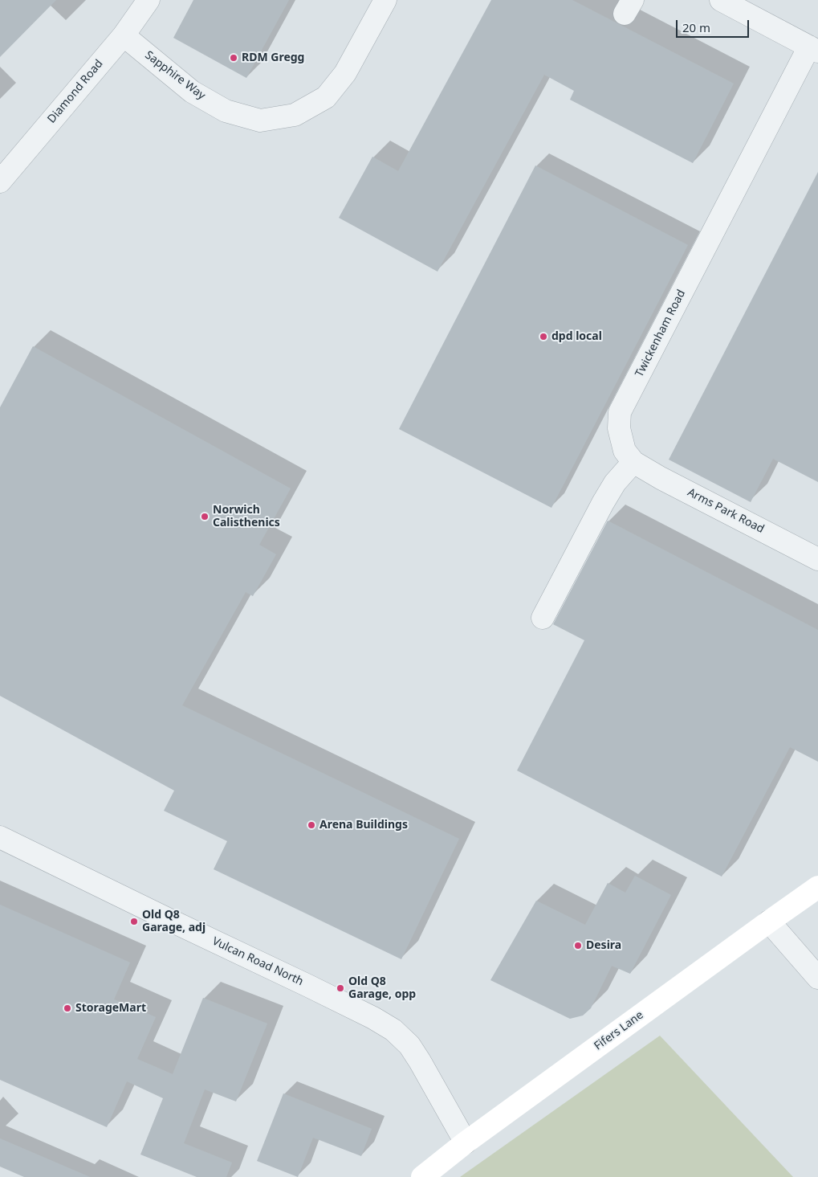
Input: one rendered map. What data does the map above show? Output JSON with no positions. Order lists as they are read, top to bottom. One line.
{"streets":{"street":["Sapphire Way","Diamond Road","Twickenham Road","Arms Park Road","Vulcan Road North","Fifers Lane"]},"crossings":[["Sapphire Way","Diamond Road"],["Twickenham Road","Arms Park Road"],["Vulcan Road North","Fifers Lane"]],"places":["RDM Gregg","dpd local","Norwich Calisthenics","Arena Buildings","Old Q8 Garage, adj","Desira","Old Q8 Garage, opp","StorageMart"],"scale_bar":"20 m"}
